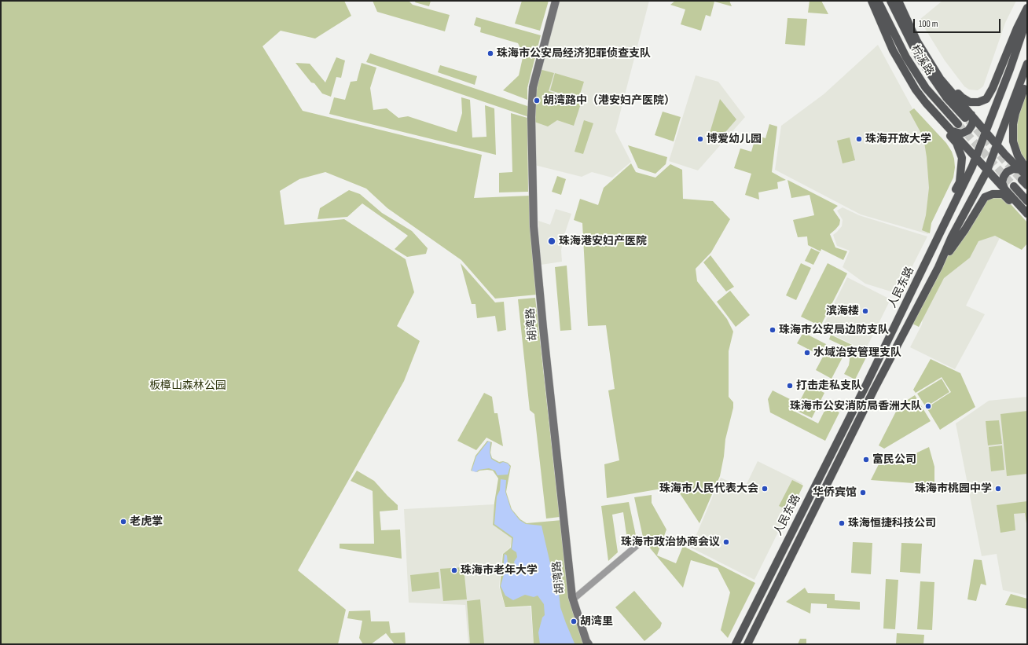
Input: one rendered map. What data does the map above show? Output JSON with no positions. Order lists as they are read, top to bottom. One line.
{"streets":{"main road":["柠溪路","人民东路"],"street":["胡湾路"]},"parks":["板樟山森林公园"],"places":["珠海市公安局经济犯罪侦查支队","胡湾路中（港安妇产医院）","博爱幼儿园","珠海开放大学","珠海港安妇产医院","滨海楼","珠海市公安局边防支队","水域治安管理支队","打击走私支队","珠海市公安消防局香洲大队","富民公司","珠海市人民代表大会","珠海市桃园中学","华侨宾馆","老虎掌","珠海恒捷科技公司","珠海市政治协商会议","珠海市老年大学","胡湾里"],"scale_bar":"100 m"}
